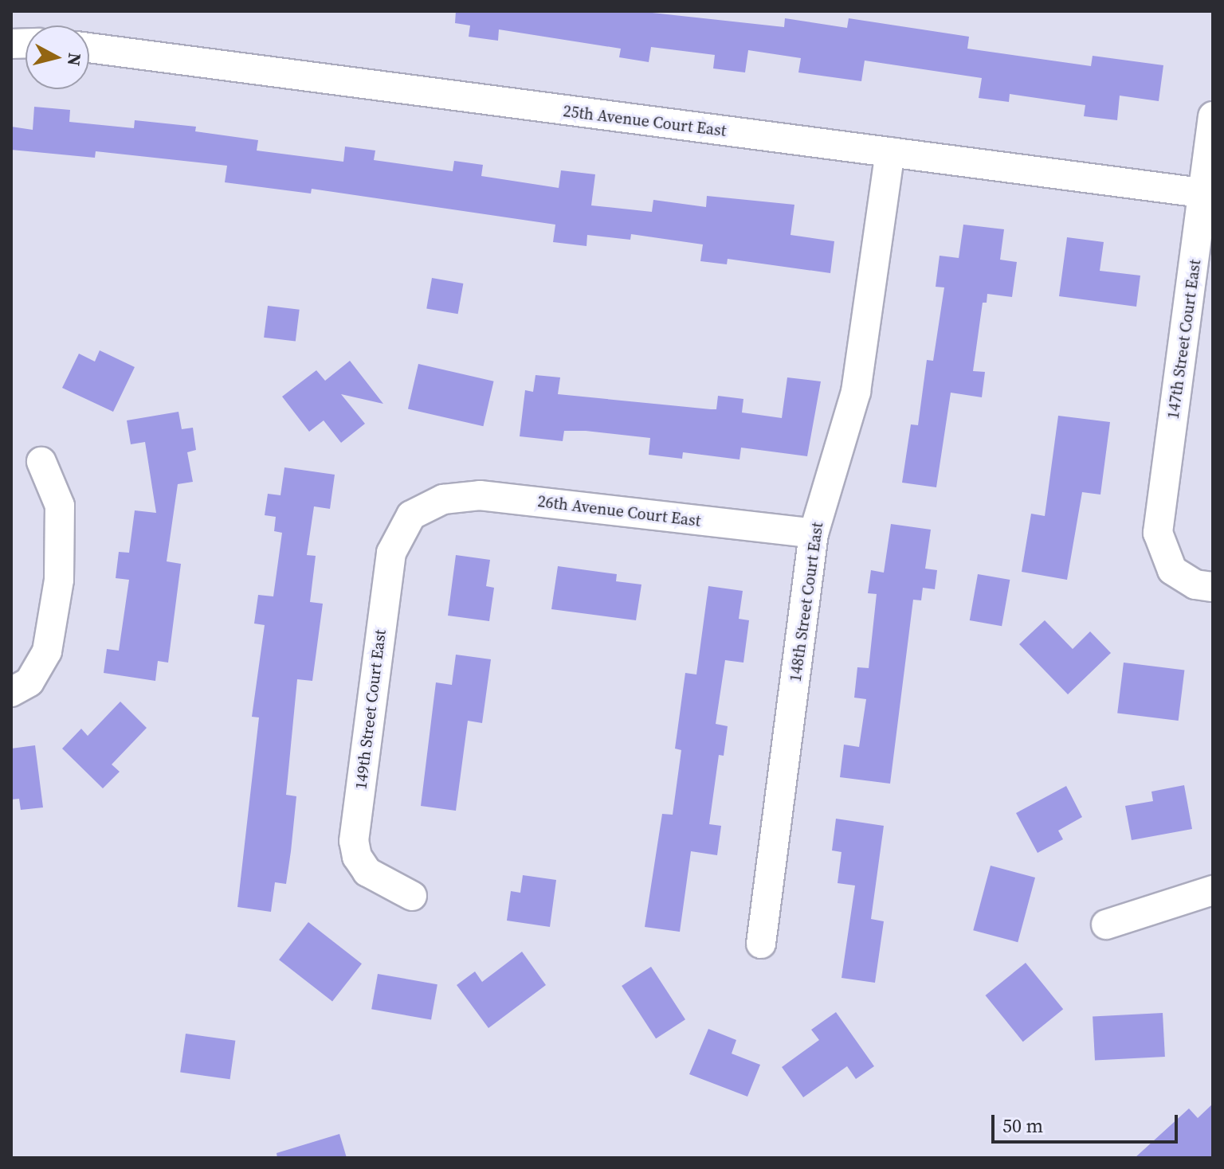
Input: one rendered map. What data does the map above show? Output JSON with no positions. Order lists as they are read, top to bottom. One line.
{"streets":{"street":["25th Avenue Court East","147th Street Court East","26th Avenue Court East","148th Street Court East","149th Street Court East"]},"crossings":[["25th Avenue Court East","147th Street Court East"],["25th Avenue Court East","148th Street Court East"],["26th Avenue Court East","148th Street Court East"],["26th Avenue Court East","149th Street Court East"]],"scale_bar":"50 m","north":"right"}
